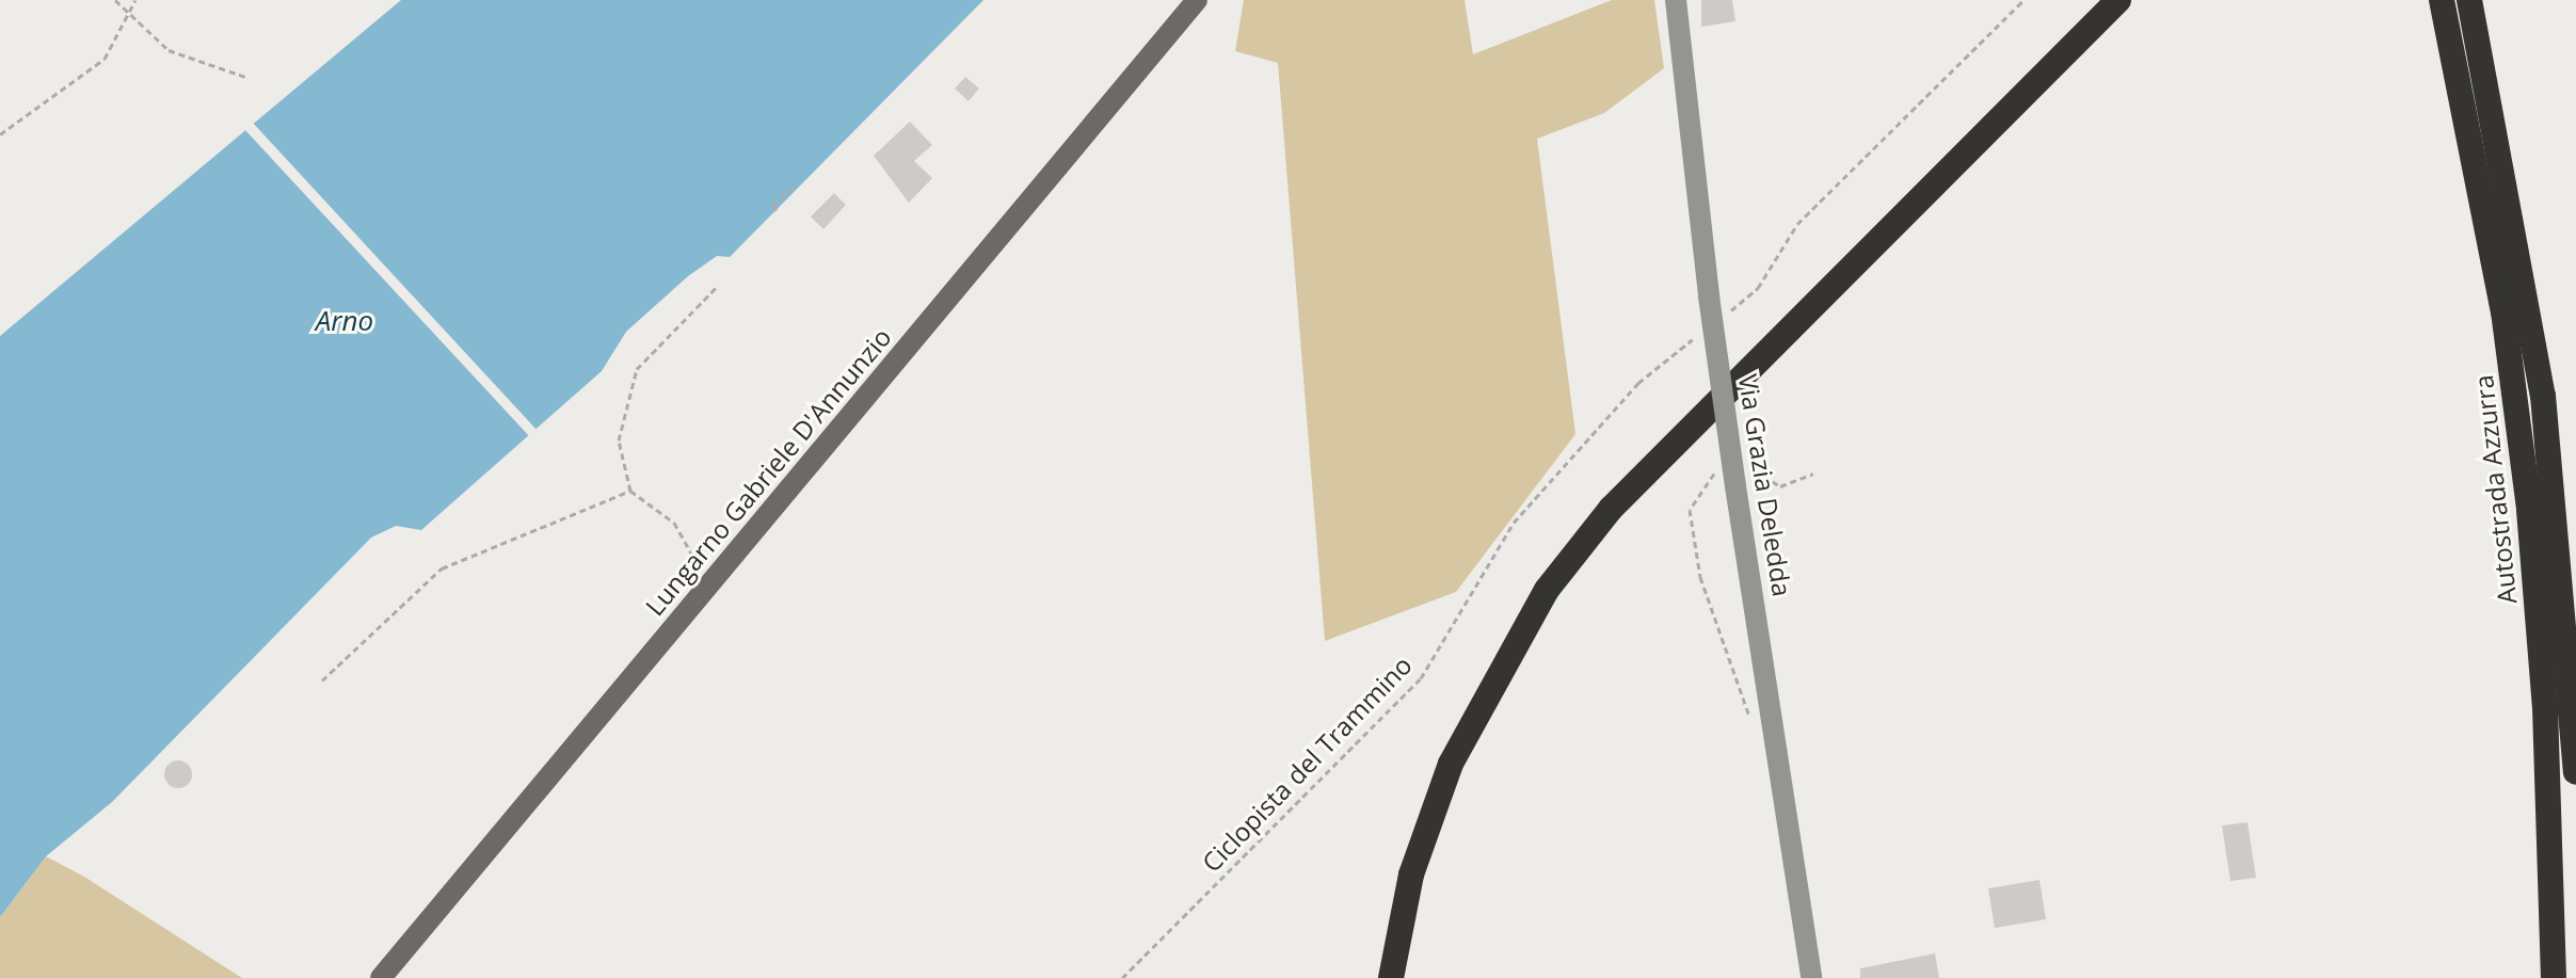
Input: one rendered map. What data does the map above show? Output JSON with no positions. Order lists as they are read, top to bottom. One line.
{"streets":{"highway":["Autostrada Azzurra"],"main road":["Lungarno Gabriele D'Annunzio"],"street":["Via Grazia Deledda"],"path":["Ciclopista del Trammino"]},"water":["Arno"]}
